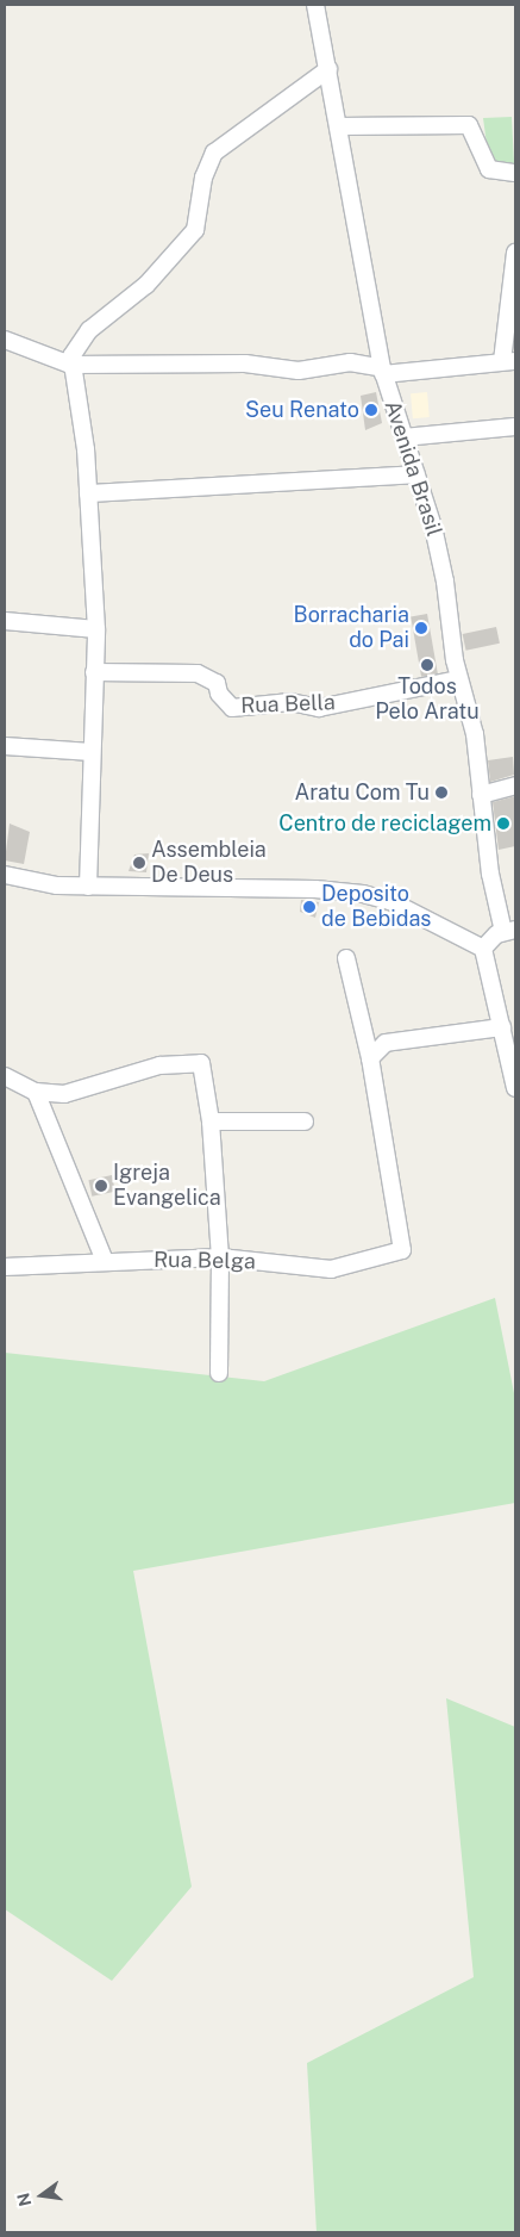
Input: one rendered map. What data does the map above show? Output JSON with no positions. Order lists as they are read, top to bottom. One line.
{"streets":{"street":["Avenida Brasil","Rua Bella","Rua Belga"]},"crossings":[["Avenida Brasil","Rua Bella"]],"places":["Seu Renato","Borracharia do Pai","Todos Pelo Aratu","Aratu Com Tu","Centro de reciclagem","Assembleia De Deus","Deposito de Bebidas","Igreja Evangelica"],"north":"left"}
